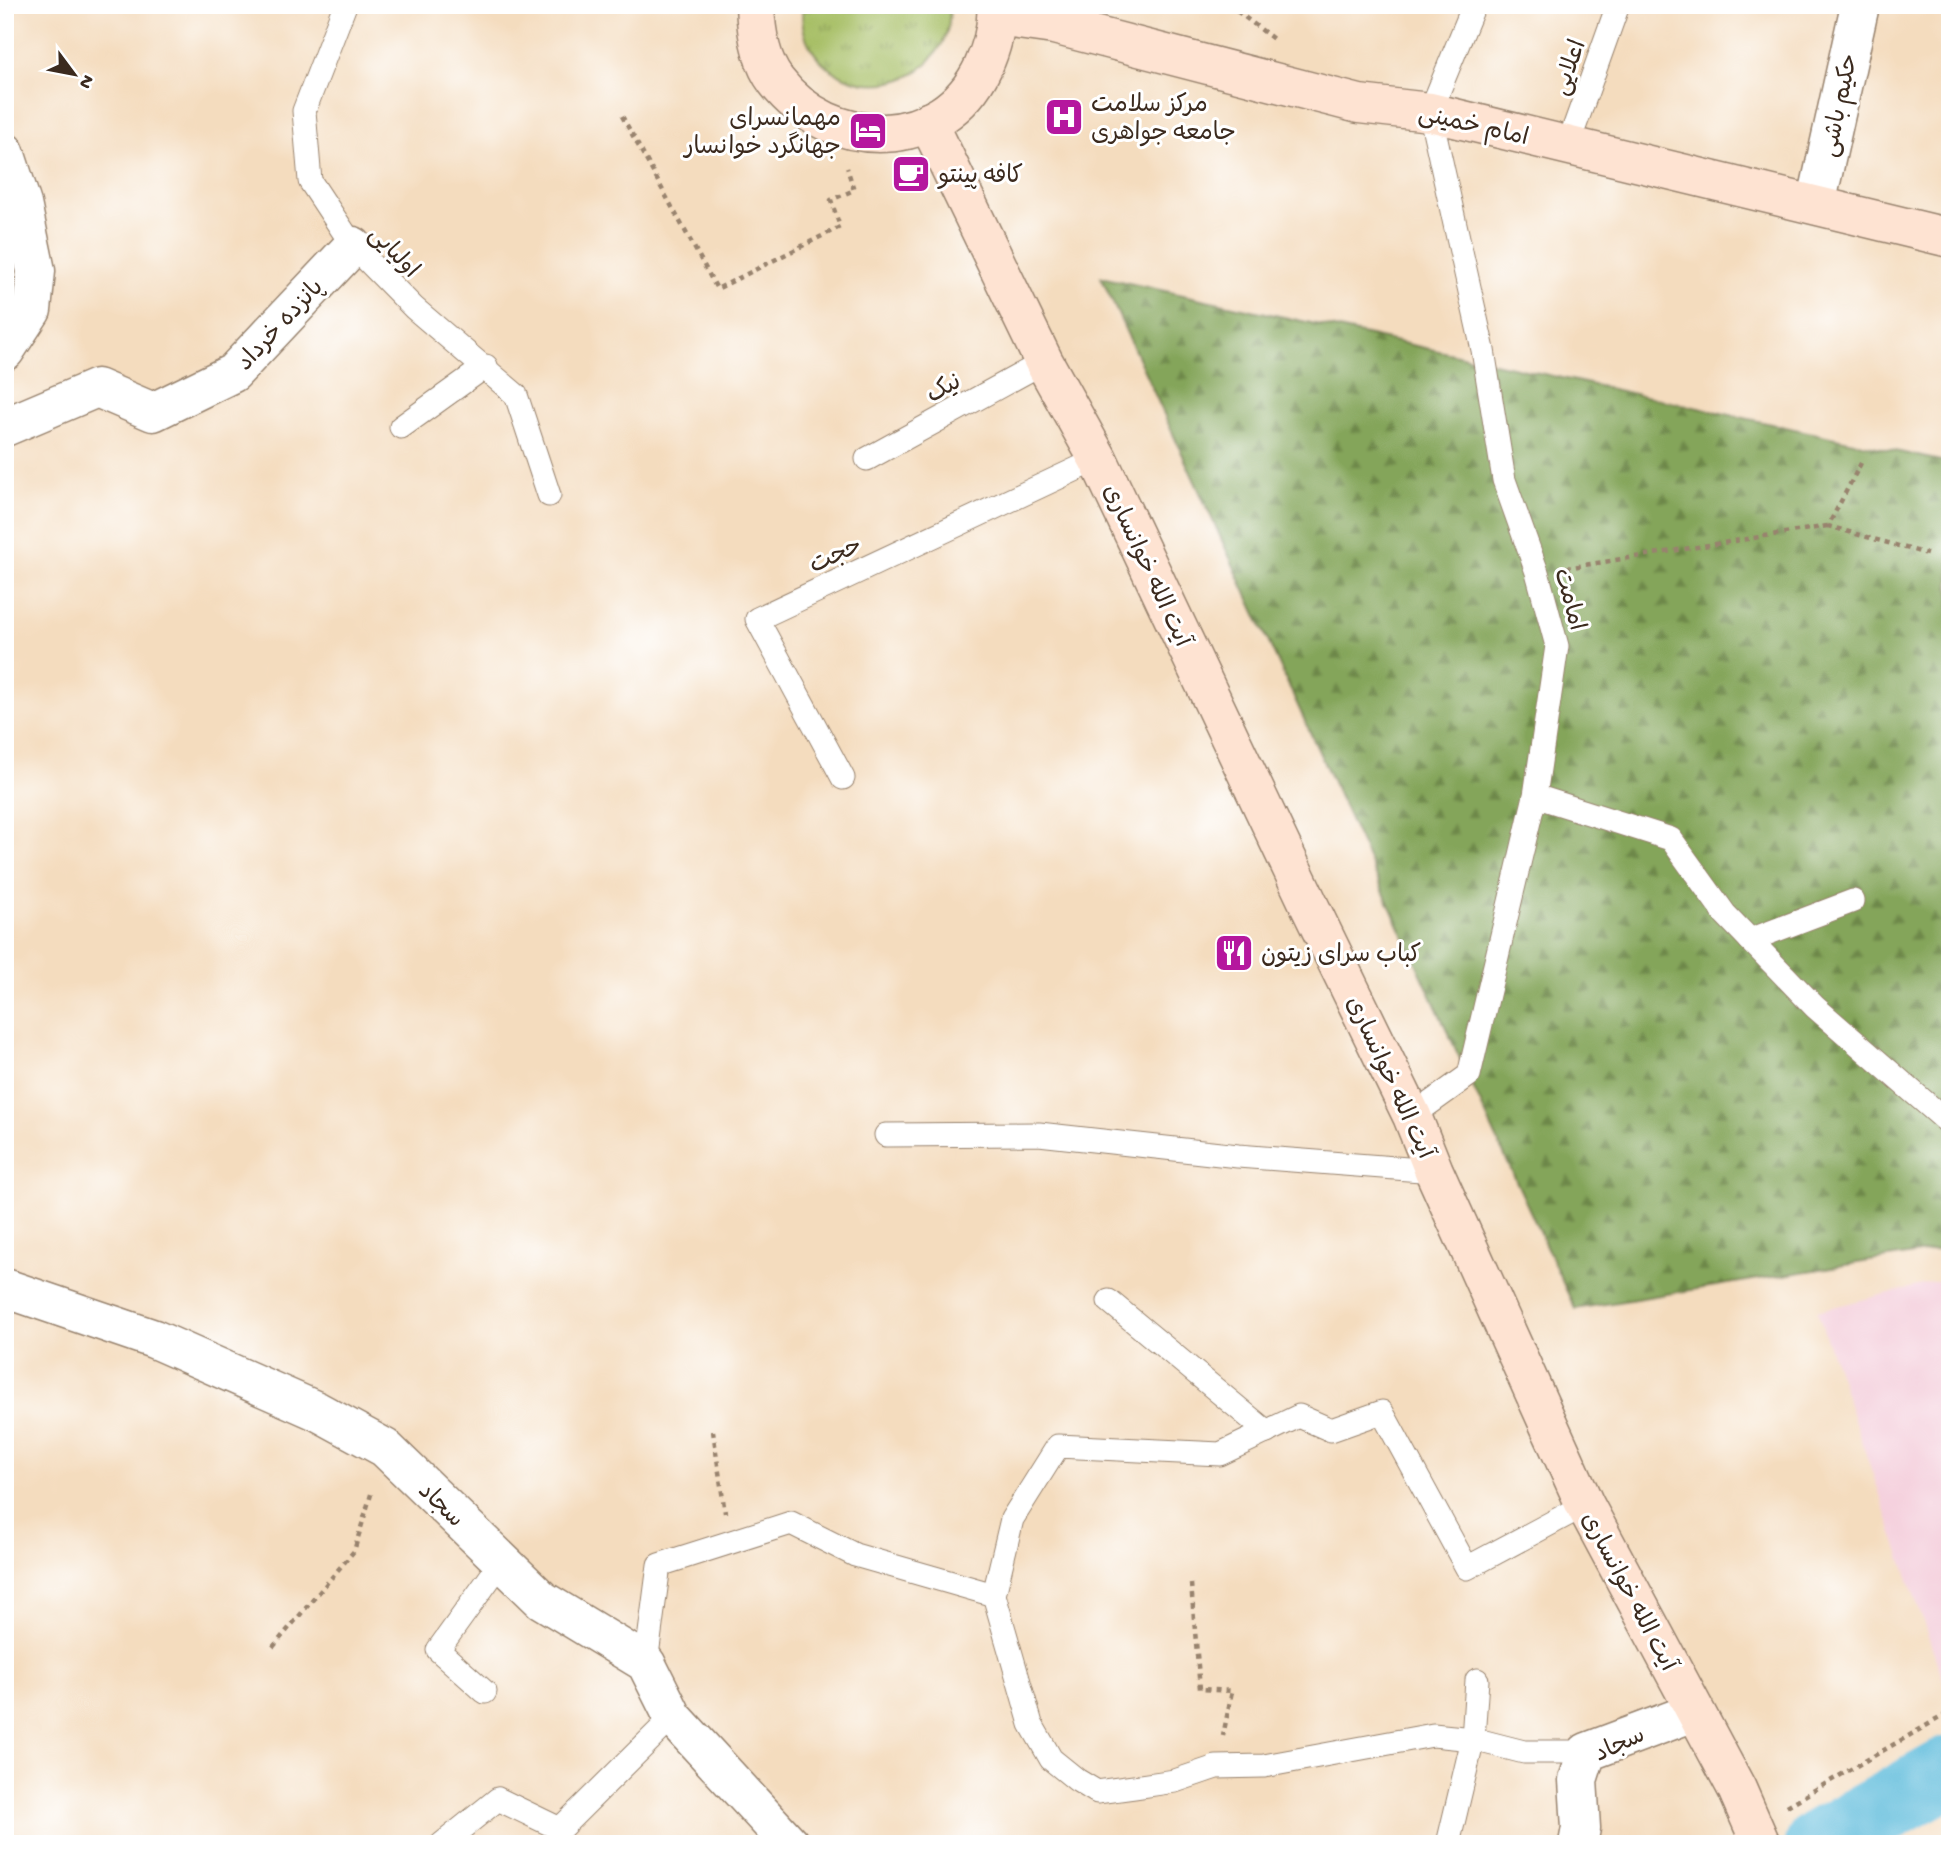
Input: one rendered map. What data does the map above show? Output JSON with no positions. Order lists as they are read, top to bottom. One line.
{"streets":{"main road":["امام خمینی","آیت الله خوانساری"],"street":["حکیم باشی","پانزده خرداد","سجاد"],"lane":["اعلایی","اولیایی","نیک","حجت","امامت"]},"crossings":[["اعلایی","امام خمینی"],["حکیم باشی","امام خمینی"],["امام خمینی","امامت"],["اولیایی","پانزده خرداد"],["نیک","آیت الله خوانساری"],["حجت","آیت الله خوانساری"],["آیت الله خوانساری","امامت"],["آیت الله خوانساری","سجاد"]],"places":{"hospital":["مرکز سلامت جامعه جواهری"],"hotel":["مهمانسرای جهانگرد خوانسار"],"cafe":["کافه پینتو"],"restaurant":["کباب سرای زیتون"]},"north":"bottom right"}
